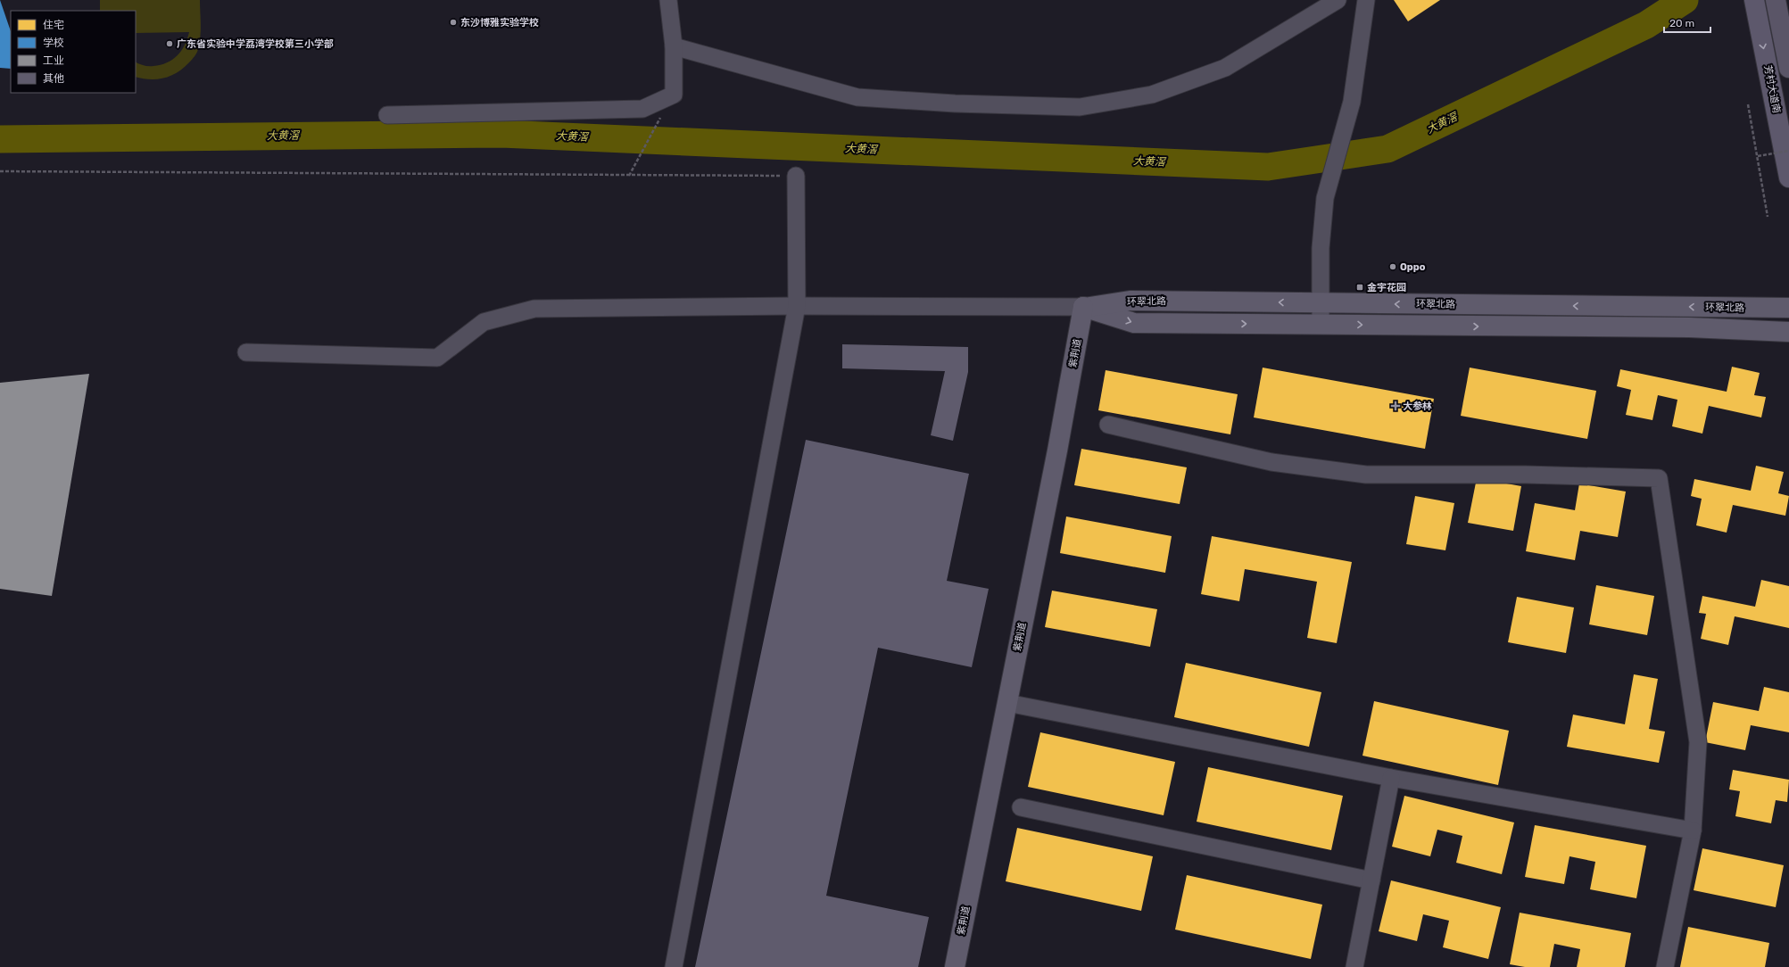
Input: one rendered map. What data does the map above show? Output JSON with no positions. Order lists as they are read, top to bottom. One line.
{"streets":{"main road":["芳村大道南"],"street":["环翠北路","紫荆道"]},"crossings":[["环翠北路","紫荆道"]],"one_way":["芳村大道南"],"water":["大黄滘"],"places":{"other":["东沙博雅实验学校","广东省实验中学荔湾学校第三小学部","Oppo"],"transit":["金宇花园"],"health":["大参林"]},"legend":["住宅","学校","工业","其他"],"scale_bar":"20 m"}
